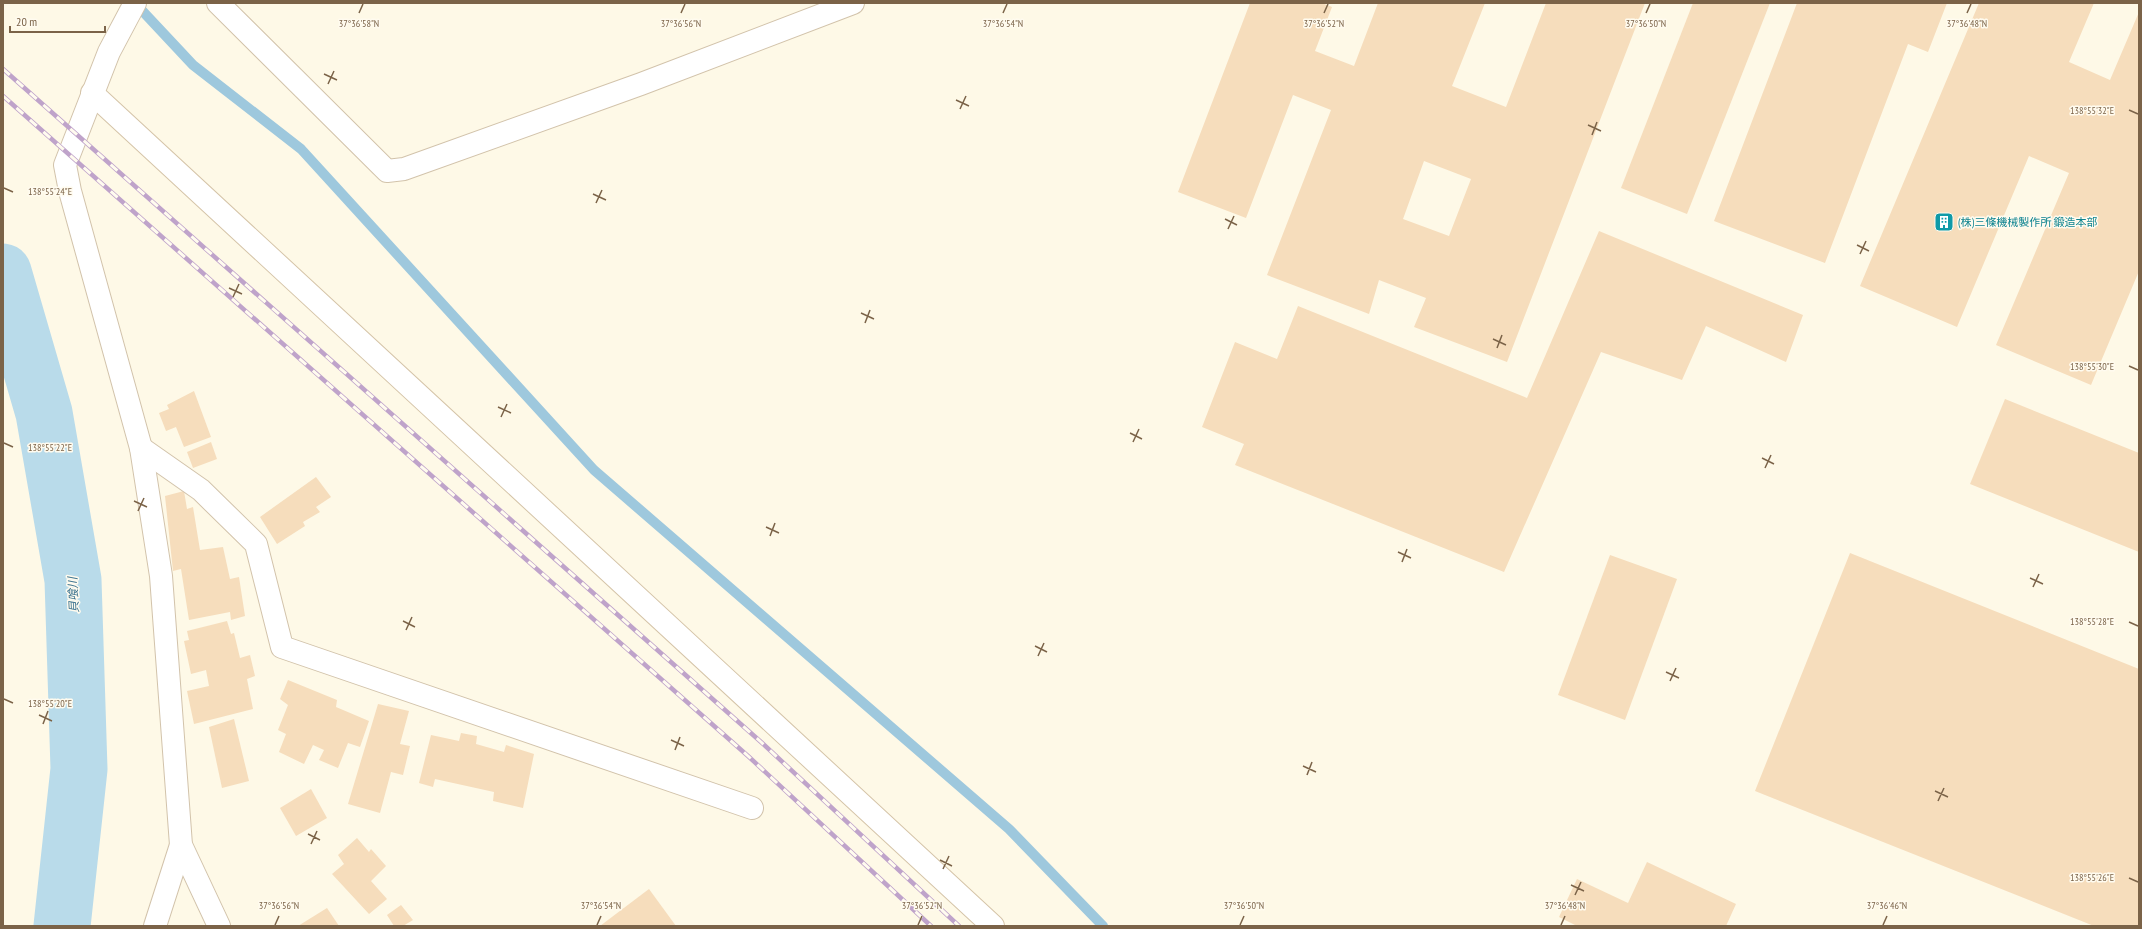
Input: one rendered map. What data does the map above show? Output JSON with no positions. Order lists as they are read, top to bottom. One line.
{"water":["貝喰川"],"places":{"building":["(株)三條機械製作所 鍛造本部"]},"scale_bar":"20 m","coordinates":["37°36'58\"N","37°36'56\"N","37°36'54\"N","37°36'52\"N","37°36'50\"N","37°36'48\"N","138°55'32\"E","138°55'24\"E","138°55'30\"E","138°55'22\"E","138°55'28\"E","138°55'20\"E","138°55'26\"E","37°36'46\"N"]}
